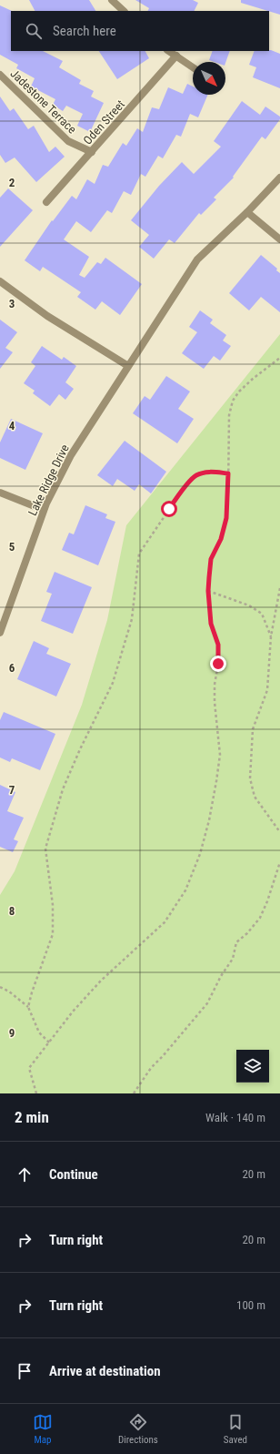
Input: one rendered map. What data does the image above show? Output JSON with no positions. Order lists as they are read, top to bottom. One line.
{"streets":{"street":["Jadestone Terrace","Oden Street","Lake Ridge Drive"]},"crossings":[["Jadestone Terrace","Oden Street"]],"north":"bottom right","page":{"search":"Search here","heading":["2 min","Walk · 140 m"],"list":[["Continue","20 m"],["Turn right","20 m"],["Turn right","100 m"],"Arrive at destination"],"nav":["Map","Directions","Saved"]},"grid":{"rows":["2","3","4","5","6","7","8","9"]}}
